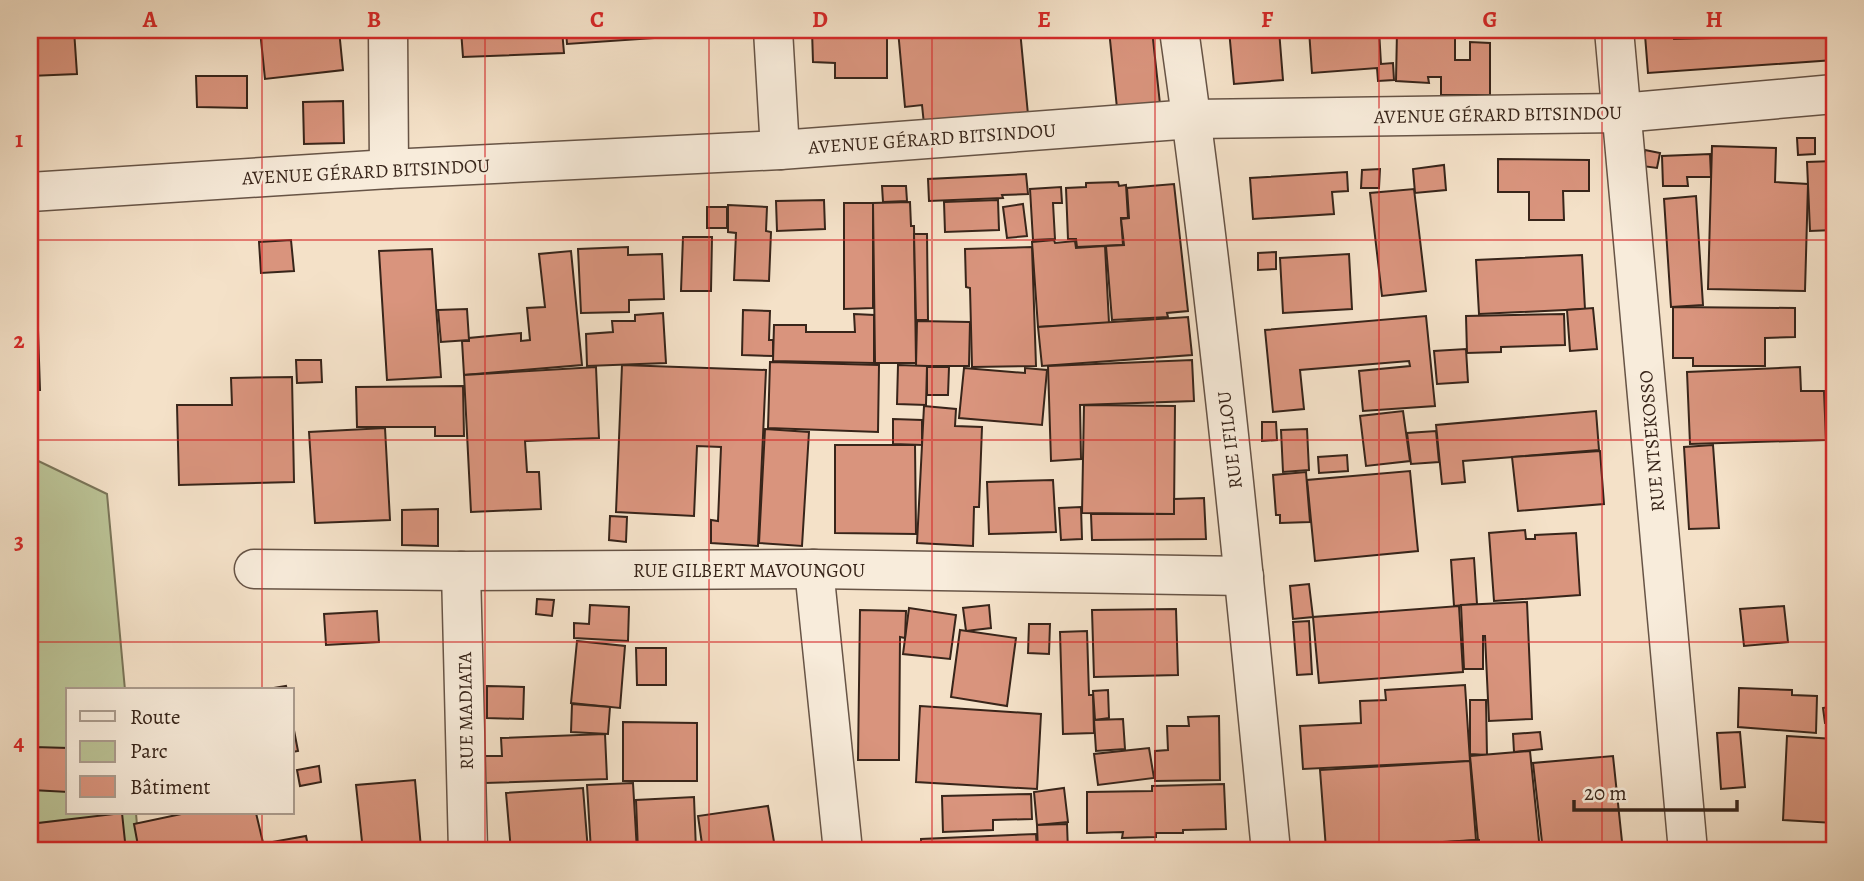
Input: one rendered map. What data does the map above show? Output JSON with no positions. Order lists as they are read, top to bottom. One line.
{"streets":{"street":["AVENUE GÉRARD BITSINDOU","RUE IFILOU","RUE NTSEKOSSO","RUE GILBERT MAVOUNGOU","RUE MADIATA"]},"crossings":[["AVENUE GÉRARD BITSINDOU","RUE IFILOU"],["AVENUE GÉRARD BITSINDOU","RUE NTSEKOSSO"],["RUE IFILOU","RUE GILBERT MAVOUNGOU"],["RUE GILBERT MAVOUNGOU","RUE MADIATA"]],"legend":["Route","Parc","Bâtiment"],"scale_bar":"20 m","grid":{"columns":["A","B","C","D","E","F","G","H"],"rows":["1","2","3","4"]}}
